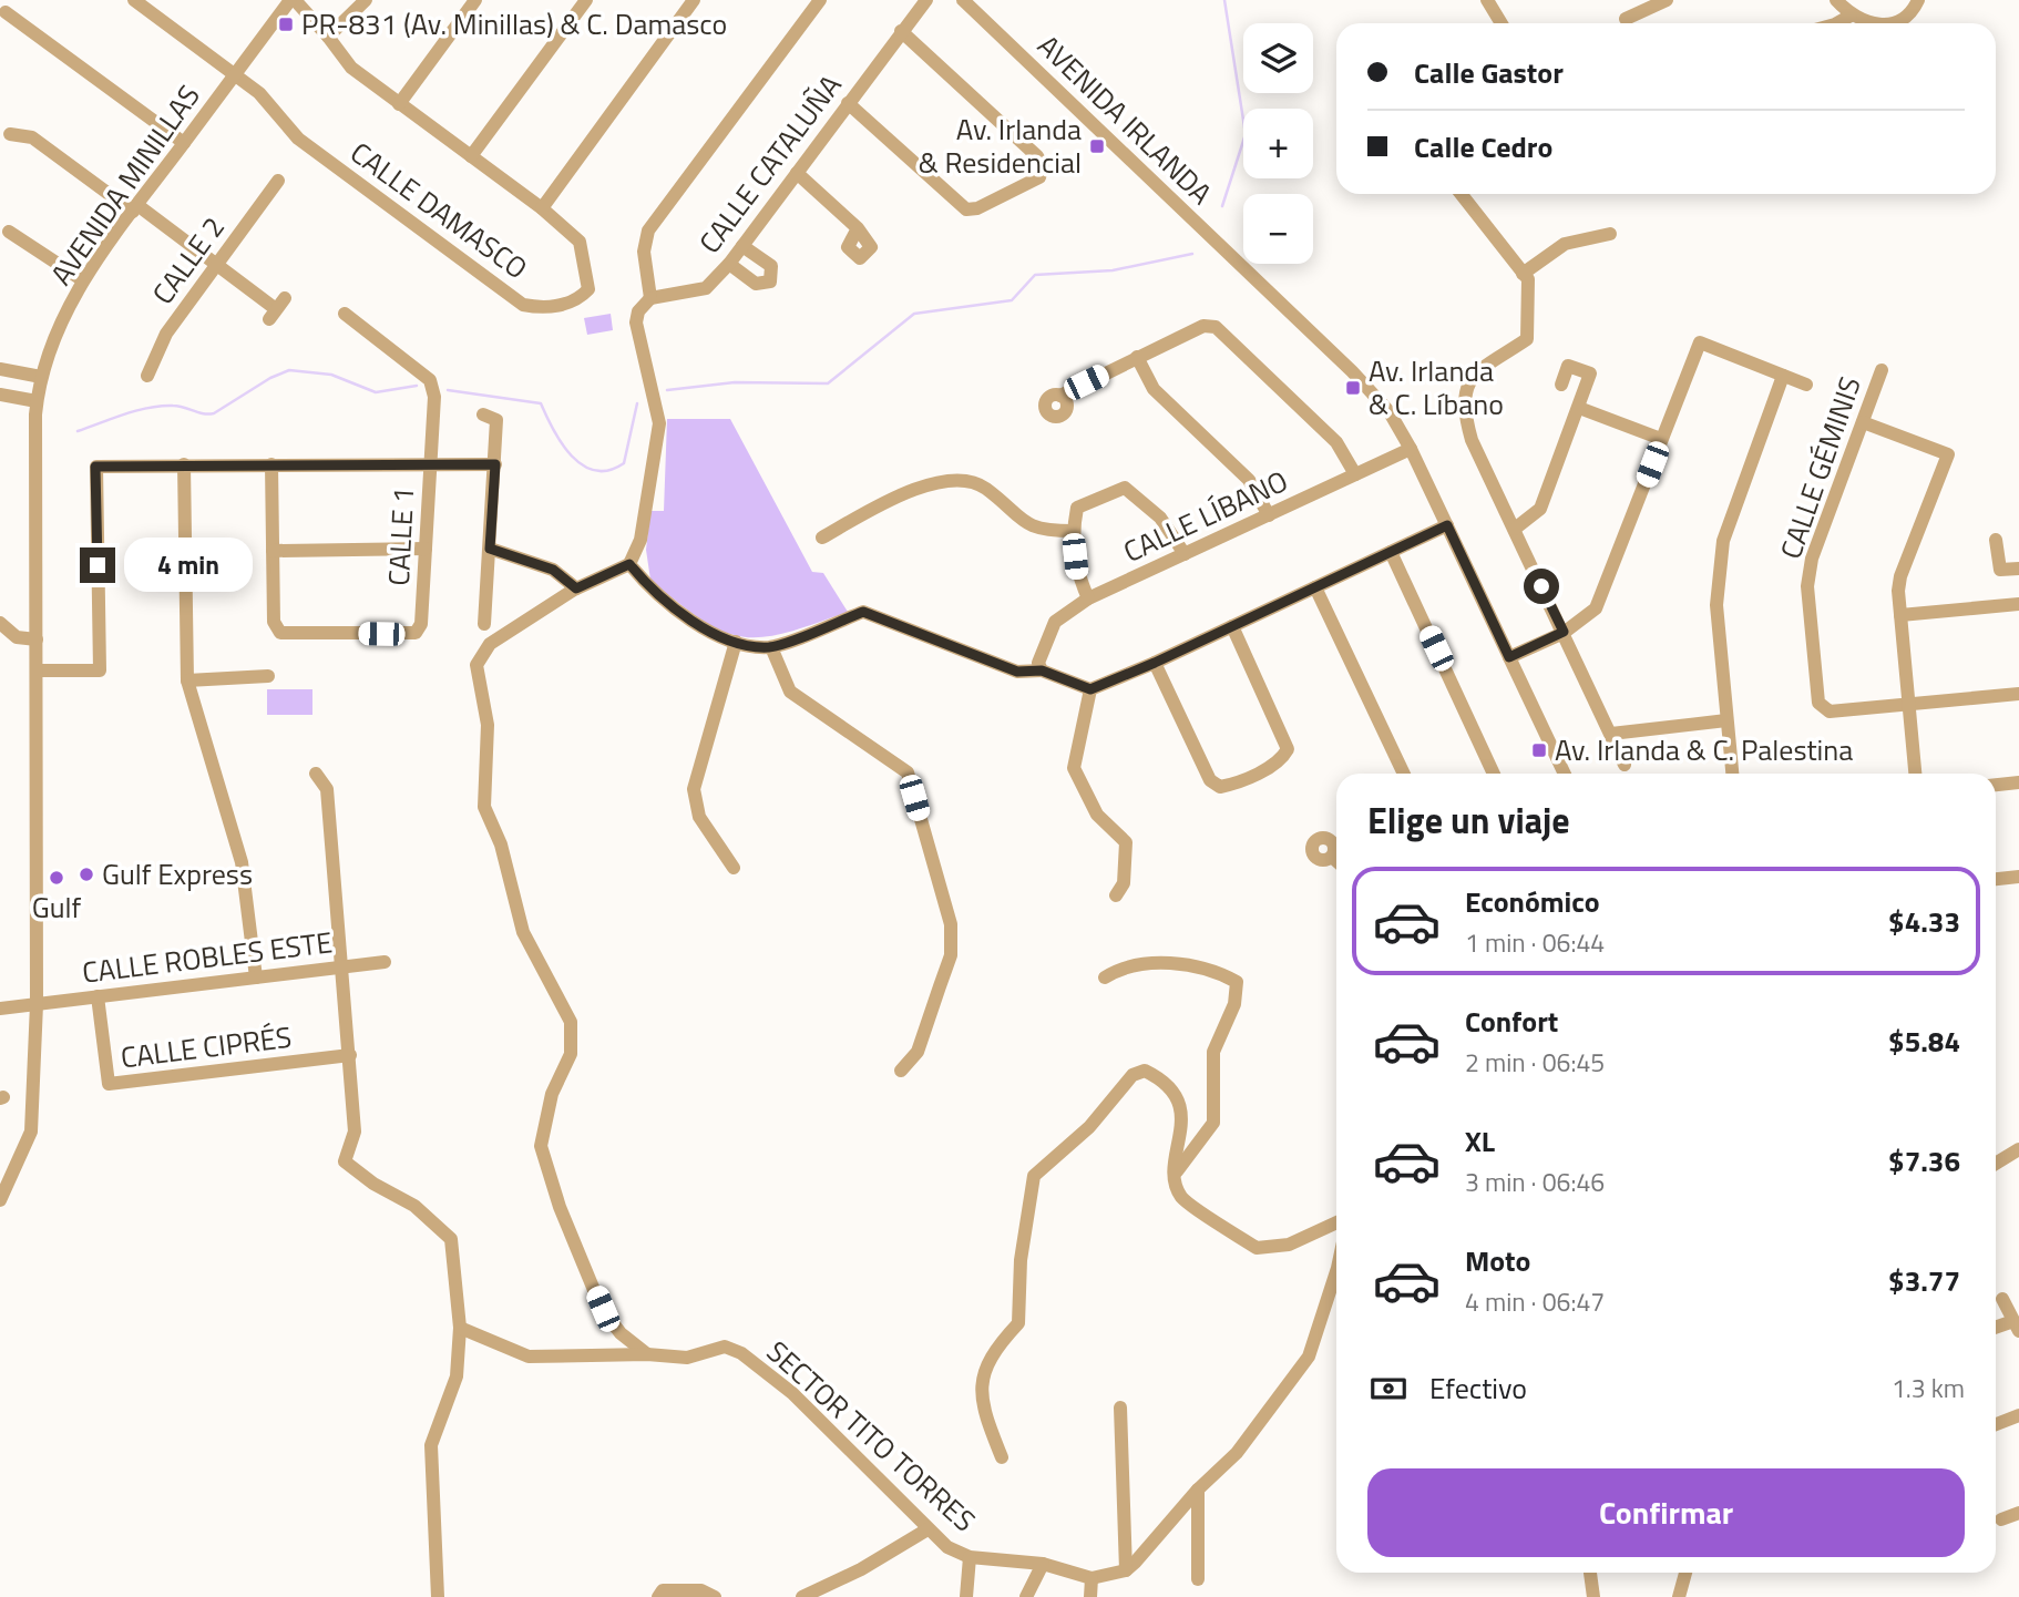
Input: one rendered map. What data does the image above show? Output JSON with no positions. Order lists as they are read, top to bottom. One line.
{"streets":{"street":["AVENIDA IRLANDA","CALLE CATALUÑA","AVENIDA MINILLAS","CALLE DAMASCO","CALLE 2","CALLE GÉMINIS","CALLE LÍBANO","CALLE 1","CALLE ROBLES ESTE","CALLE CIPRÉS","SECTOR TITO TORRES"]},"crossings":[["AVENIDA IRLANDA","CALLE LÍBANO"],["AVENIDA MINILLAS","CALLE DAMASCO"],["AVENIDA MINILLAS","CALLE ROBLES ESTE"],["CALLE ROBLES ESTE","CALLE CIPRÉS"]],"places":{"transit":["PR-831 (Av. Minillas) & C. Damasco","Av. Irlanda & Residencial","Av. Irlanda & C. Líbano","Av. Irlanda & C. Palestina"],"other":["Gulf Express","Gulf"]},"page":{"map_buttons":["+","−"],"banner":["Calle Gastor","Calle Cedro"],"bubble":"4 min","heading":"Elige un viaje","list":[{"name":"Económico","note":"1 min · 06:44","value":"$4.33"},{"name":"Confort","note":"2 min · 06:45","value":"$5.84"},{"name":"XL","note":"3 min · 06:46","value":"$7.36"},{"name":"Moto","note":"4 min · 06:47","value":"$3.77"}],"pay":["Efectivo","1.3 km"],"buttons":"Confirmar"}}
